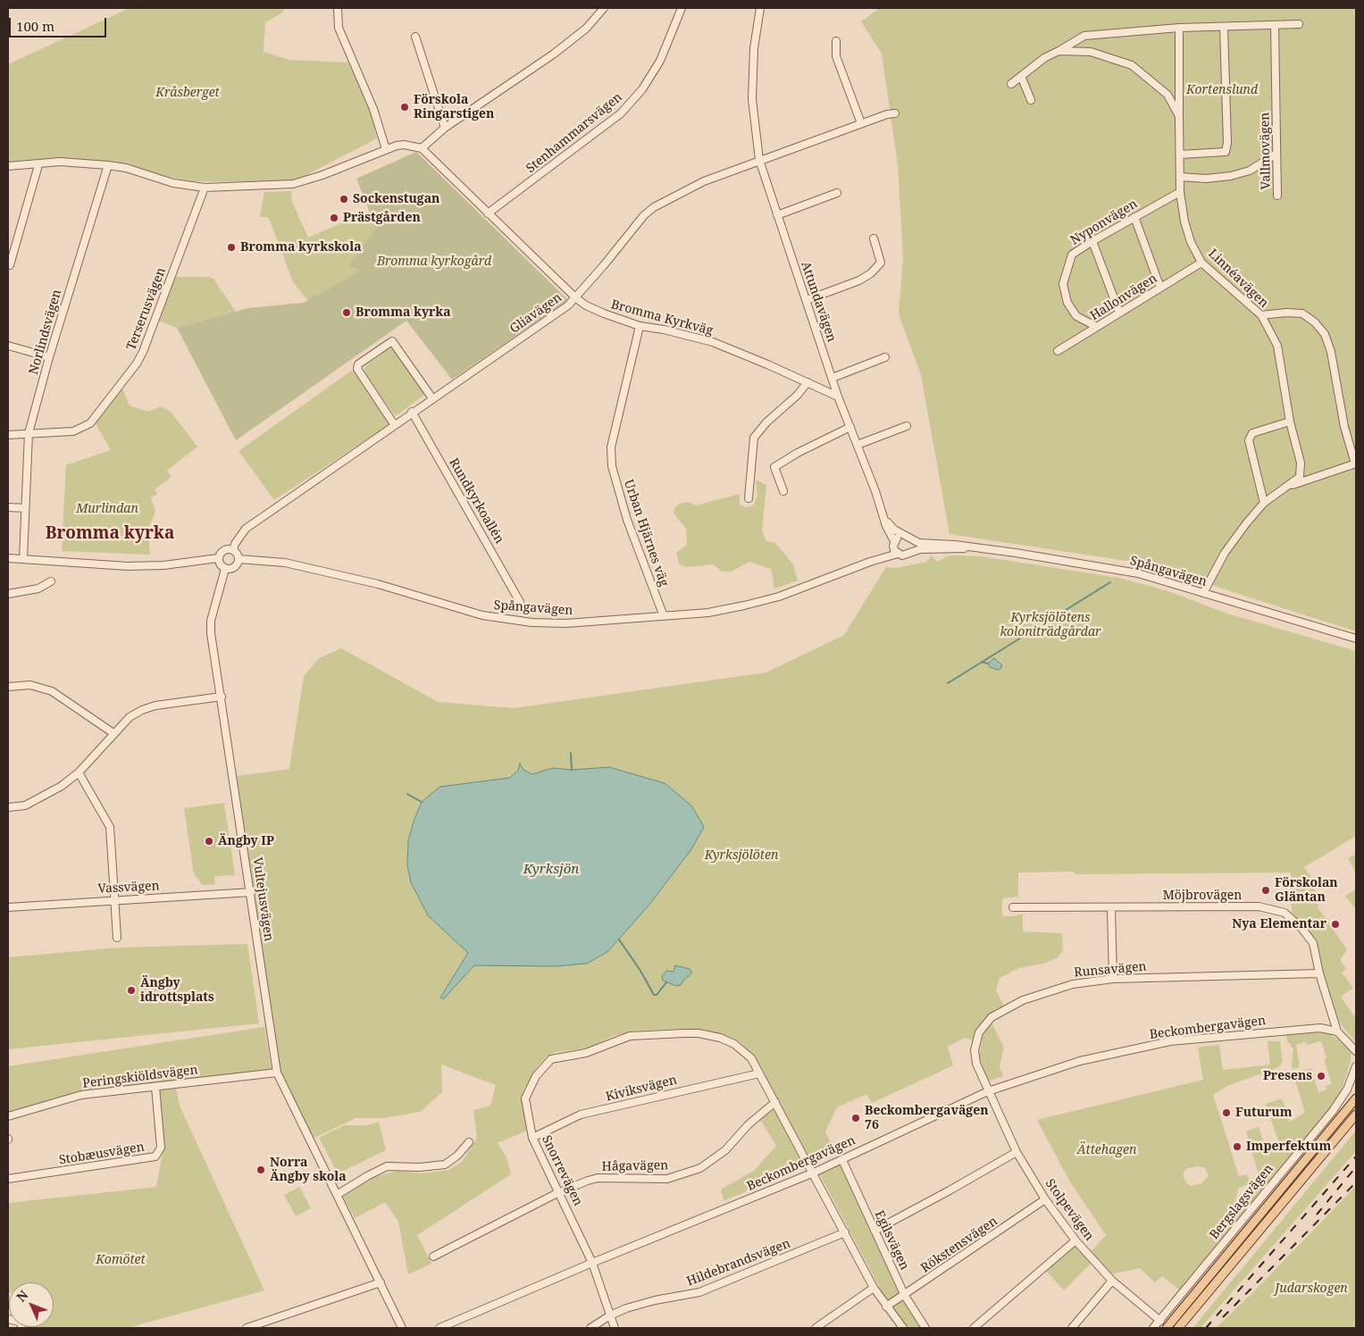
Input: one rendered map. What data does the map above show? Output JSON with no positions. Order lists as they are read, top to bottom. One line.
{"streets":{"main road":["Bergslagsvägen"],"street":["Stenhammarsvägen","Vallmovägen","Nyponvägen","Linnéavägen","Hallonvägen","Attundavägen","Terserusvägen","Gliavägen","Bromma Kyrkväg","Norlindsvägen","Rundkyrkoallén","Urban Hjärnes väg","Spångavägen","Vassvägen","Möjbrovägen","Vultejusvägen","Runsavägen","Beckombergavägen","Peringskiöldsvägen","Kiviksvägen","Stobæusvägen","Hågavägen","Snorrevägen","Stolpevägen","Egilsvägen","Rökstensvägen","Hildebrandsvägen"]},"crossings":[["Stenhammarsvägen","Bromma Kyrkväg"],["Nyponvägen","Linnéavägen"],["Nyponvägen","Hallonvägen"],["Linnéavägen","Hallonvägen"],["Linnéavägen","Spångavägen"],["Attundavägen","Gliavägen"],["Attundavägen","Bromma Kyrkväg"],["Terserusvägen","Norlindsvägen"],["Gliavägen","Bromma Kyrkväg"],["Gliavägen","Rundkyrkoallén"],["Gliavägen","Spångavägen"],["Gliavägen","Vultejusvägen"],["Bromma Kyrkväg","Urban Hjärnes väg"],["Urban Hjärnes väg","Spångavägen"],["Spångavägen","Vultejusvägen"],["Vassvägen","Vultejusvägen"],["Möjbrovägen","Runsavägen"],["Möjbrovägen","Beckombergavägen"],["Vultejusvägen","Peringskiöldsvägen"],["Runsavägen","Beckombergavägen"],["Runsavägen","Stolpevägen"],["Beckombergavägen","Snorrevägen"],["Beckombergavägen","Stolpevägen"],["Beckombergavägen","Egilsvägen"],["Peringskiöldsvägen","Stobæusvägen"],["Kiviksvägen","Snorrevägen"],["Hågavägen","Snorrevägen"],["Snorrevägen","Hildebrandsvägen"],["Bergslagsvägen","Stolpevägen"],["Stolpevägen","Rökstensvägen"],["Egilsvägen","Rökstensvägen"]],"districts":["Bromma kyrka"],"water":["Kyrksjön"],"parks":["Kortenslund","Kråsberget","Bromma kyrkogård","Murlindan","Kyrksjölötens koloniträdgårdar","Kyrksjölöten","Ättehagen","Komötet","Judarskogen"],"places":["Förskola Ringarstigen","Sockenstugan","Prästgården","Bromma kyrkskola","Bromma kyrka","Ängby IP","Förskolan Gläntan","Nya Elementar","Ängby idrottsplats","Presens","Futurum","Beckombergavägen 76","Imperfektum","Norra Ängby skola"],"scale_bar":"100 m","north":"top left"}
